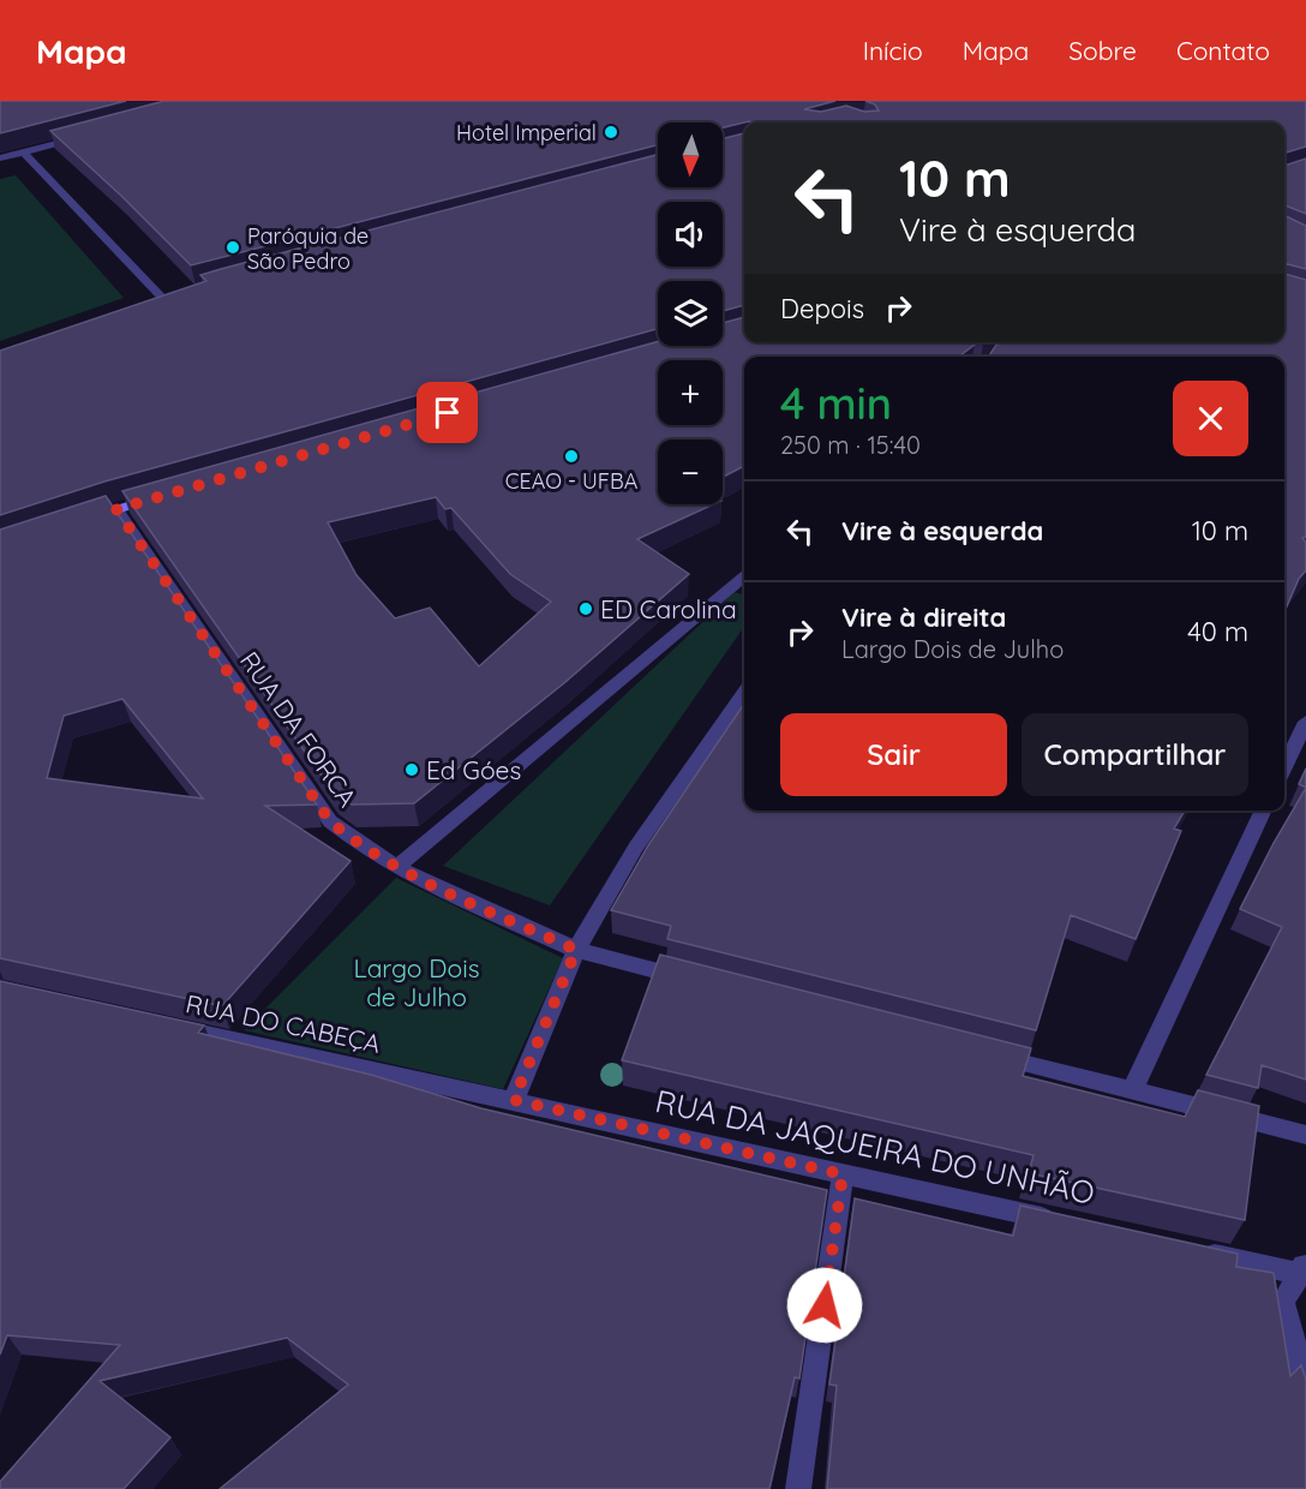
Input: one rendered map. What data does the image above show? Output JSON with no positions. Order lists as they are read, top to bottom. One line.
{"streets":{"street":["RUA DA FORCA","RUA DO CABEÇA","RUA DA JAQUEIRA DO UNHÃO"]},"crossings":[["RUA DO CABEÇA","RUA DA JAQUEIRA DO UNHÃO"]],"parks":["Largo Dois de Julho"],"places":["Hotel Imperial","Paróquia de São Pedro","CEAO - UFBA","ED Carolina","Ed Góes"],"north":"bottom","page":{"header":"Mapa","nav":["Início","Mapa","Sobre","Contato"],"map_buttons":["+","−"],"turn":["10 m","Vire à esquerda"],"then":"Depois","heading":["4 min","250 m · 15:40"],"list":[{"name":"Vire à esquerda","value":"10 m"},{"name":"Vire à direita","note":"Largo Dois de Julho","value":"40 m"}],"buttons":["Sair","Compartilhar"]}}
